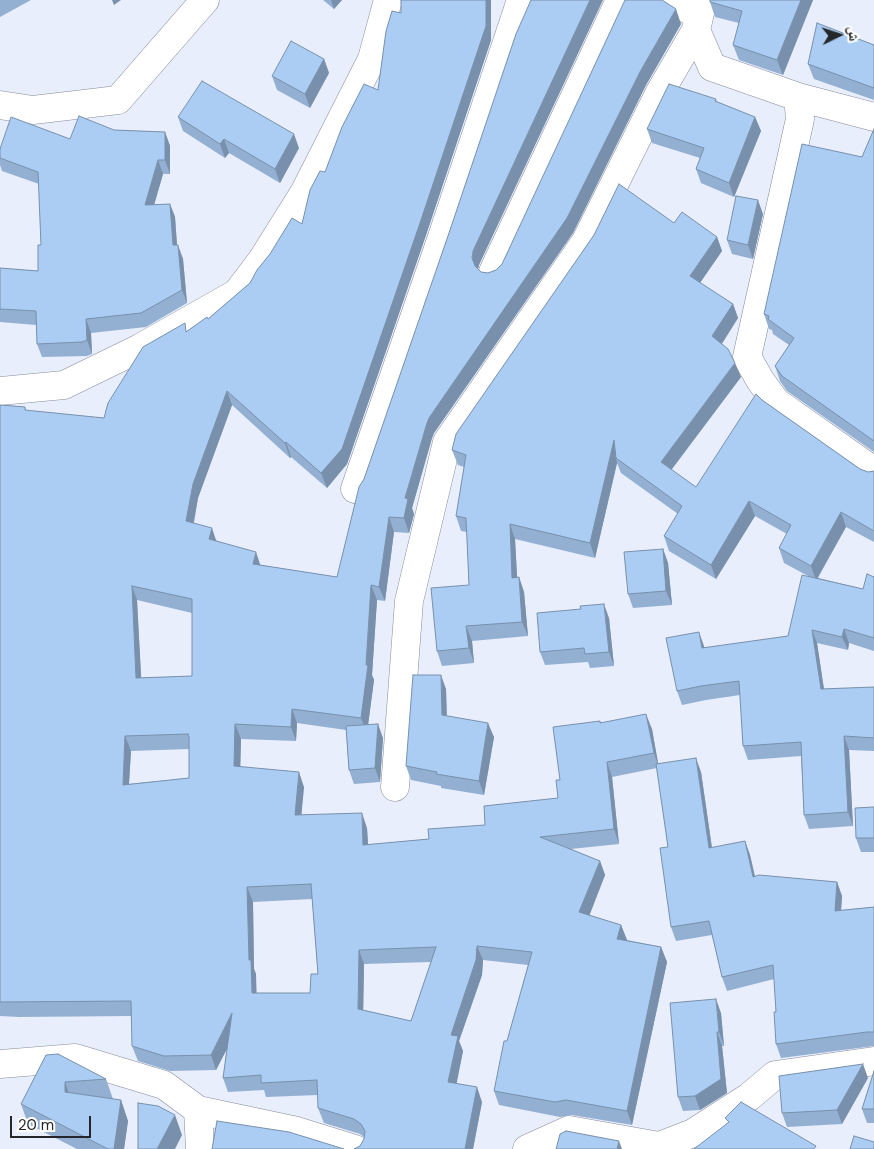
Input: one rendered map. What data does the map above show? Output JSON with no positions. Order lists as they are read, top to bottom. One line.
{"scale_bar":"20 m","north":"right"}
